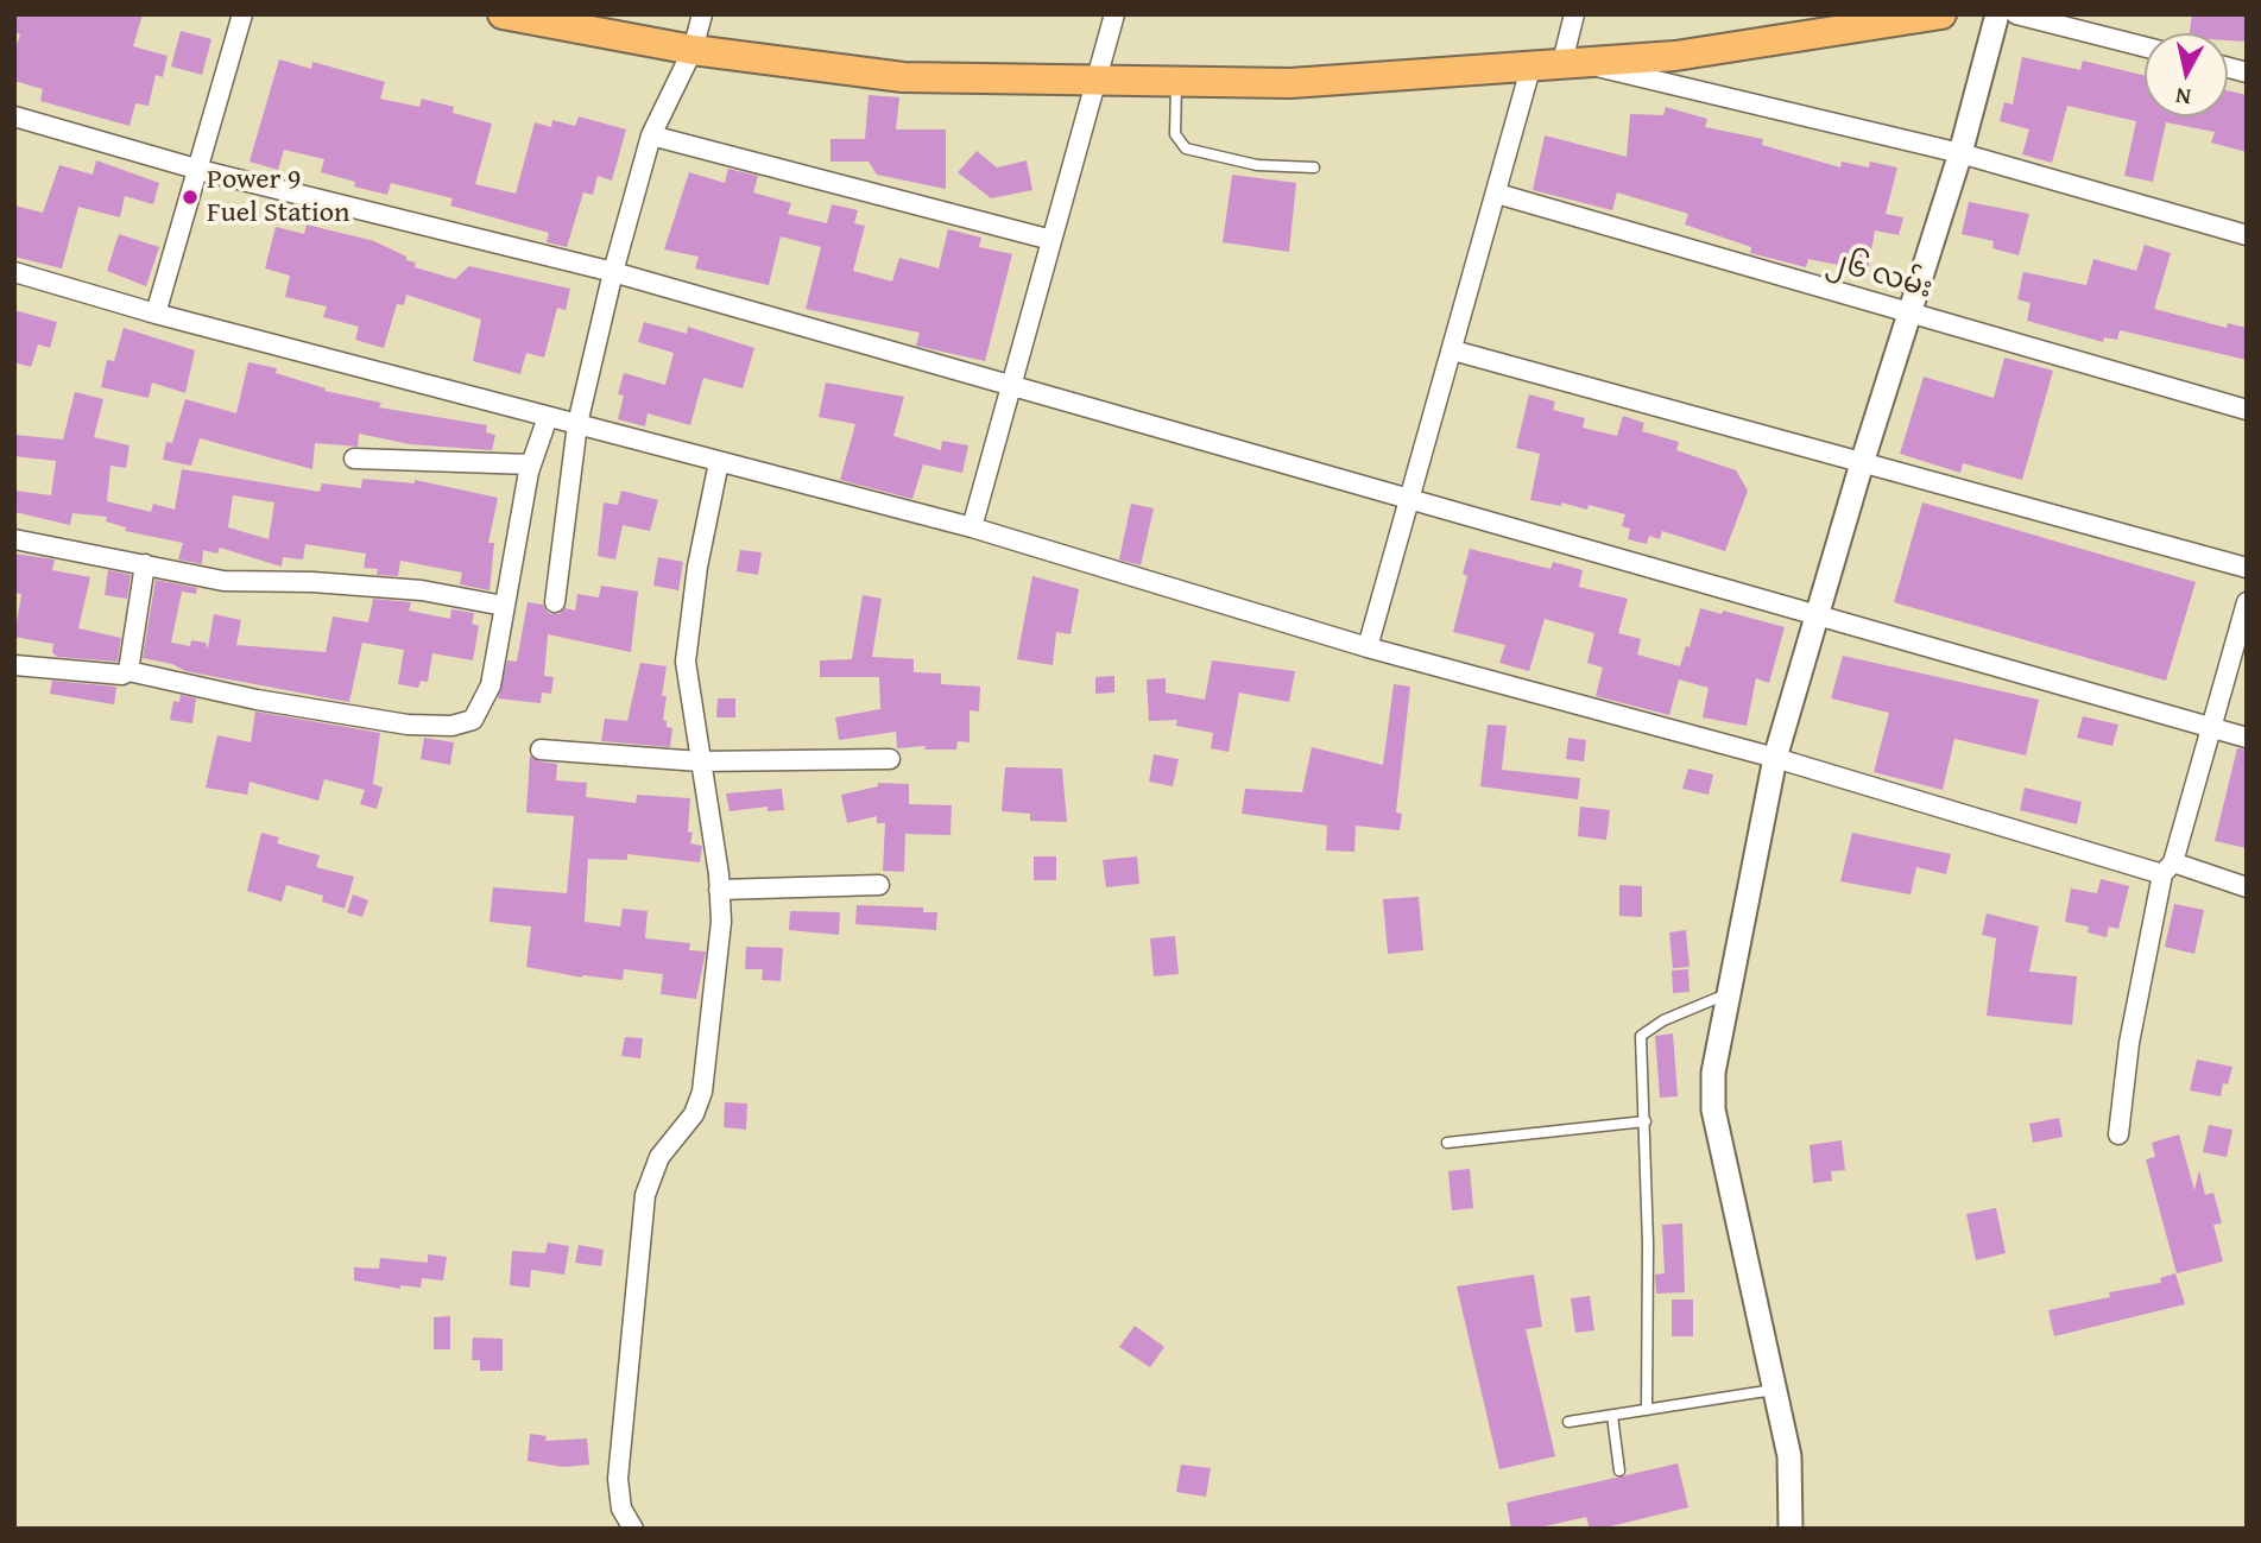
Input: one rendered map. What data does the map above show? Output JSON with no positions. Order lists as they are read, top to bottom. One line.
{"streets":{"street":["၂၆ လမ်း"]},"places":["Power 9 Fuel Station"],"north":"bottom"}
